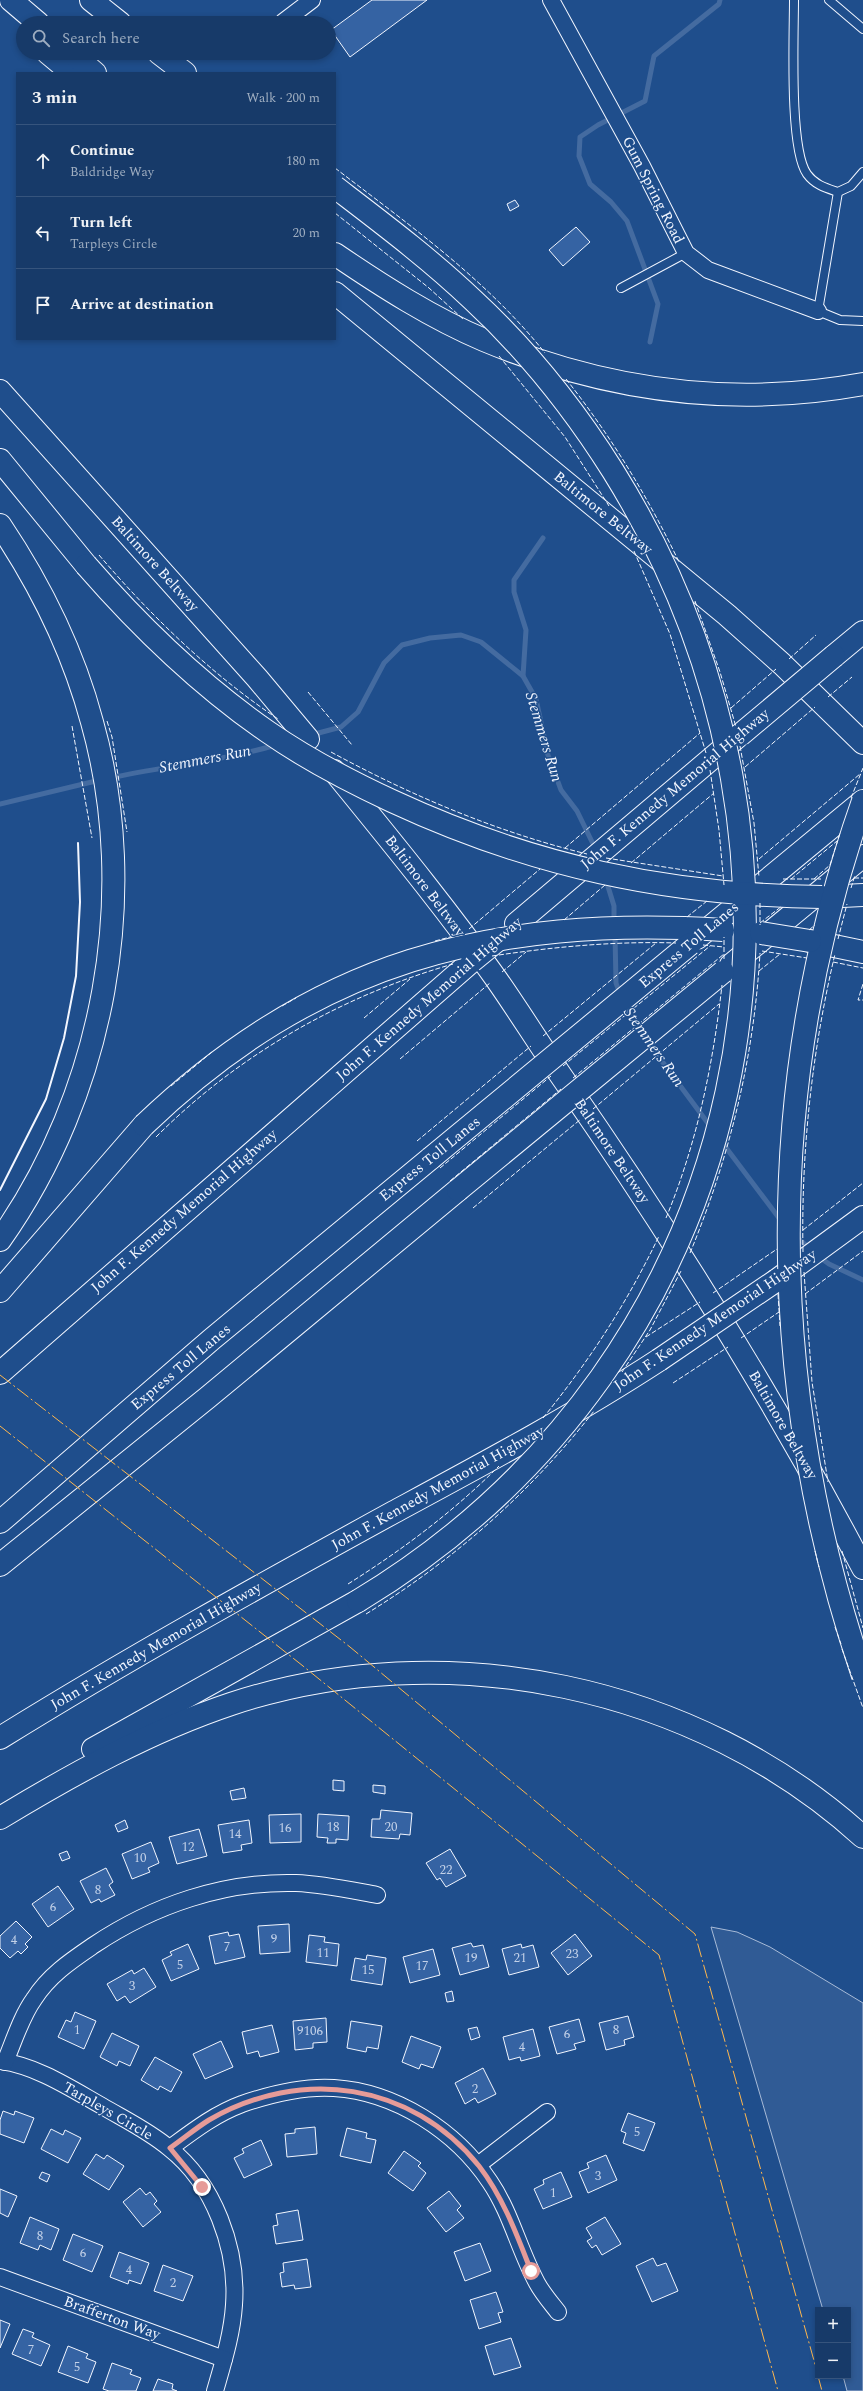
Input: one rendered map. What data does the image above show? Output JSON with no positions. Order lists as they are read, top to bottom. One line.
{"streets":{"highway":["Baltimore Beltway","John F. Kennedy Memorial Highway","Express Toll Lanes"],"street":["Gum Spring Road","Tarpleys Circle","Brafferton Way"]},"crossings":[["Tarpleys Circle","Brafferton Way"]],"water":["Stemmers Run"],"house_numbers":["18","20","16","14","12","10","22","8","6","9","4","7","11","23","19","21","5","17","15","3","1","8","9106","6","4","2","5","3","1","8","6","4","2","7","5"],"page":{"search":"Search here","heading":["3 min","Walk · 200 m"],"list":[["Continue","Baldridge Way","180 m"],["Turn left","Tarpleys Circle","20 m"],"Arrive at destination"],"map_buttons":["+","−"]}}
